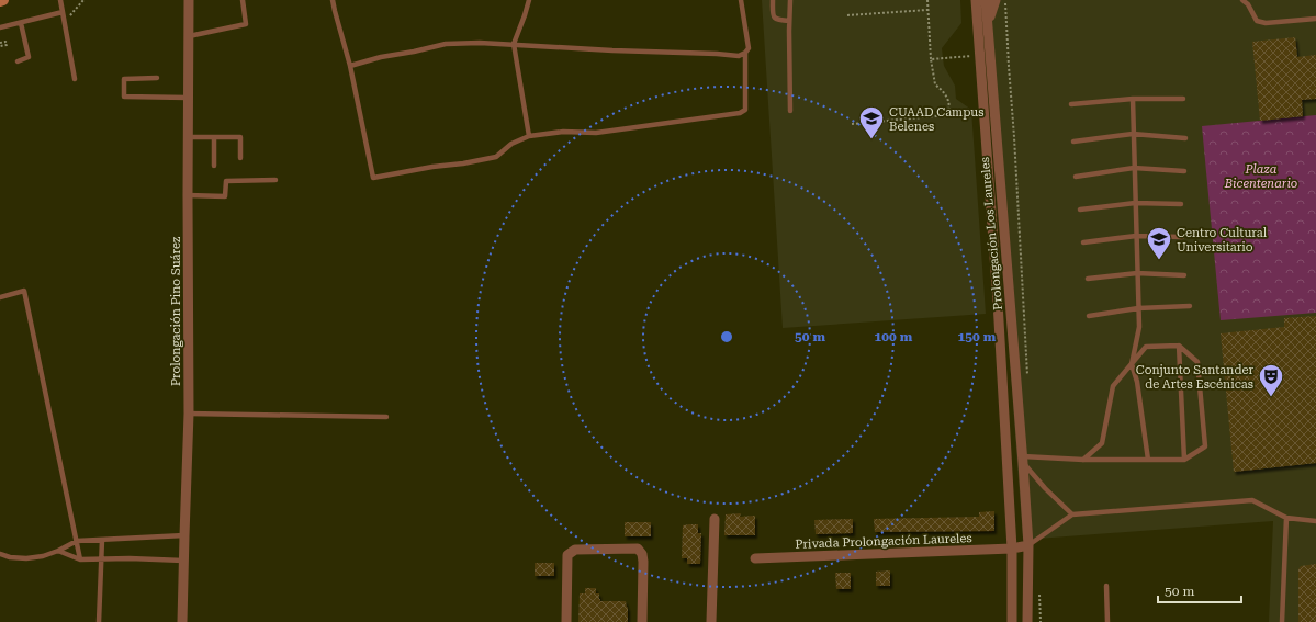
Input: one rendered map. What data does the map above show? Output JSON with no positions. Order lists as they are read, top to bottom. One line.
{"streets":{"street":["Prolongación Los Laureles","Prolongación Pino Suárez","Privada Prolongación Laureles"]},"crossings":[["Prolongación Los Laureles","Privada Prolongación Laureles"]],"parks":["Plaza Bicentenario"],"places":{"school or university":["CUAAD Campus Belenes","Centro Cultural Universitario"],"theatre":["Conjunto Santander de Artes Escénicas"]},"scale_bar":"50 m","rings":["50 m","100 m","150 m"]}
